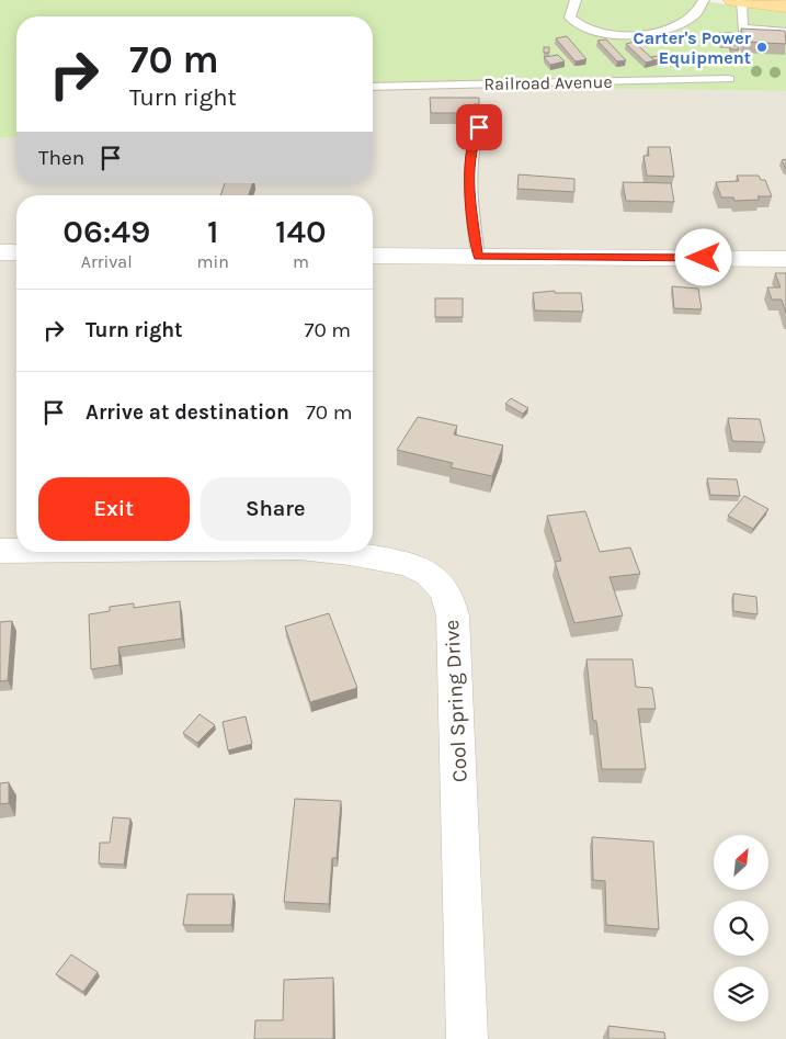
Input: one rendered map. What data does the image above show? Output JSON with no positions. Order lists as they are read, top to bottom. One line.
{"streets":{"street":["Cool Spring Drive"],"lane":["Railroad Avenue"]},"places":["Carter's Power Equipment"],"north":"top right","page":{"turn":["70 m","Turn right"],"then":"Then","eta":["06:49","Arrival","1","min","140","m"],"list":[{"name":"Turn right","value":"70 m"},{"name":"Arrive at destination","value":"70 m"}],"buttons":["Exit","Share"]}}
